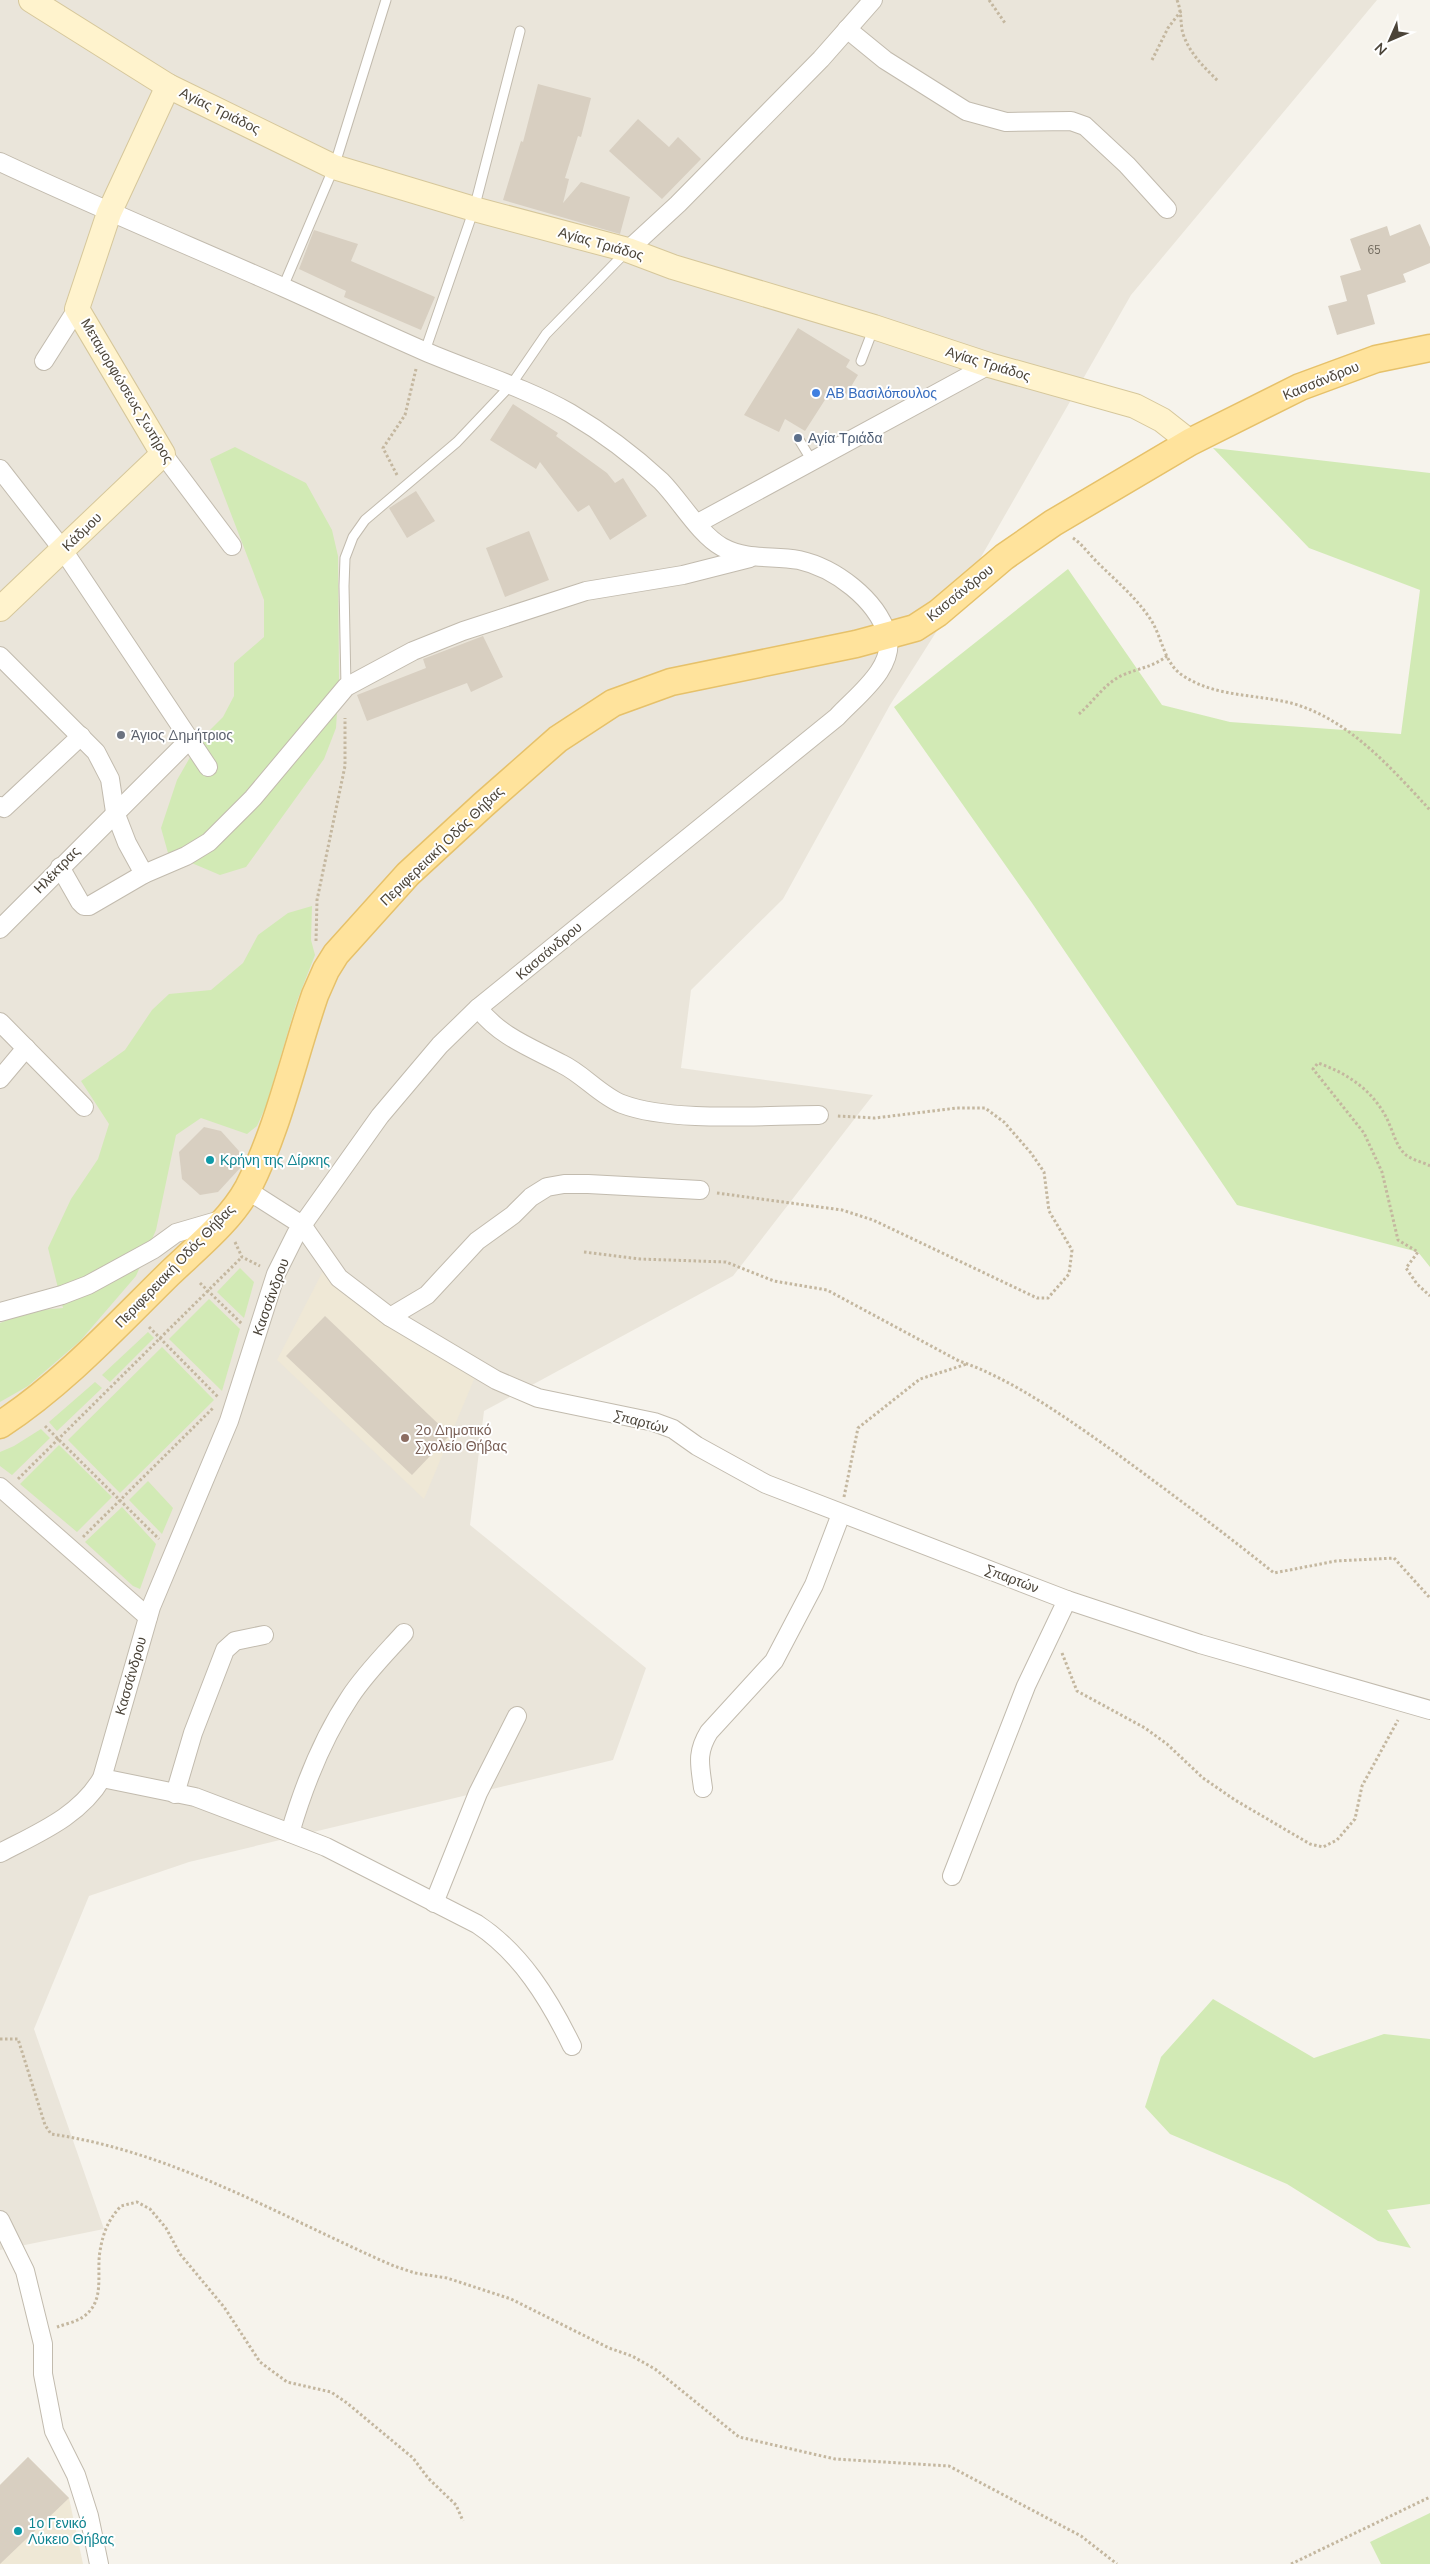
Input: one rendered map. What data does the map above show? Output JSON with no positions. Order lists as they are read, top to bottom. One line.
{"streets":{"main road":["Κασσάνδρου","Περιφερειακή Οδός Θήβας"],"street":["Αγίας Τριάδος","Μεταμορφώσεως Σωτήρος","Κάδμου","Ηλέκτρας","Σπαρτών"]},"crossings":[["Αγίας Τριάδος","Κασσάνδρου"],["Αγίας Τριάδος","Μεταμορφώσεως Σωτήρος"],["Κασσάνδρου","Περιφερειακή Οδός Θήβας"],["Κασσάνδρου","Σπαρτών"],["Μεταμορφώσεως Σωτήρος","Κάδμου"]],"places":["ΑΒ Βασιλόπουλος","Αγία Τριάδα","Άγιος Δημήτριος","Κρήνη της Δίρκης","2ο Δημοτικό Σχολείο Θήβας","1ο Γενικό Λύκειο Θήβας"],"house_numbers":["65"],"north":"bottom left"}
